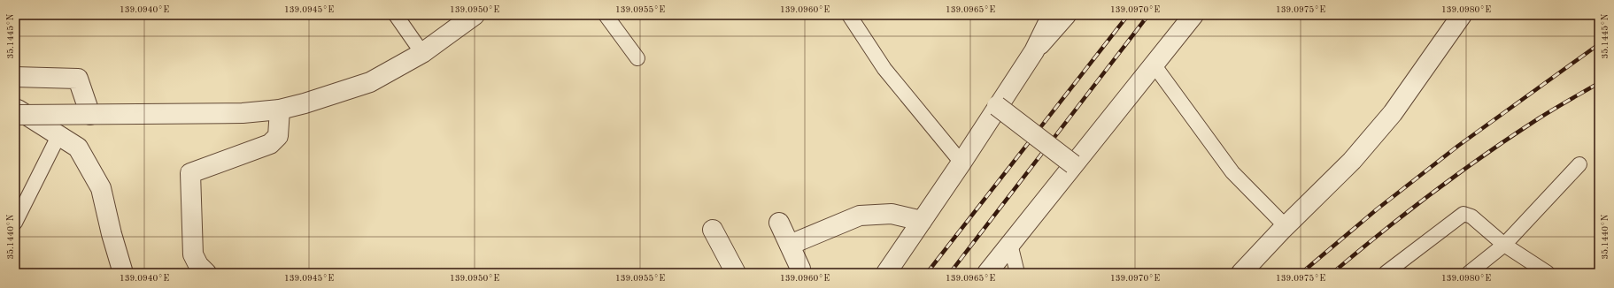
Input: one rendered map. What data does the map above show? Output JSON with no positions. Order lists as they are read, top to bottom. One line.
{"coordinates":["139.0940°E","139.0945°E","139.0950°E","139.0955°E","139.0960°E","139.0965°E","139.0970°E","139.0975°E","139.0980°E","35.1445°N","35.1440°N"]}
